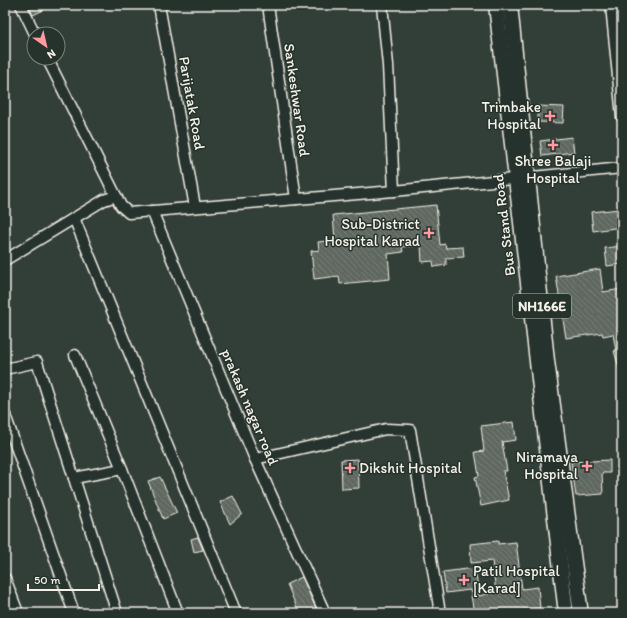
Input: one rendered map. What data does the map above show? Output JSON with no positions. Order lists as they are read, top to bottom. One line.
{"streets":{"highway":["Bus Stand Road","NH166E"],"street":["Sankeshwar Road","Parijatak Road","prakash nagar road"]},"crossings":[["Bus Stand Road","NH166E"]],"places":{"health":["Trimbake Hospital","Shree Balaji Hospital","Sub-District Hospital Karad","Niramaya Hospital","Dikshit Hospital","Patil Hospital [Karad]"]},"scale_bar":"50 m","north":"bottom right"}
